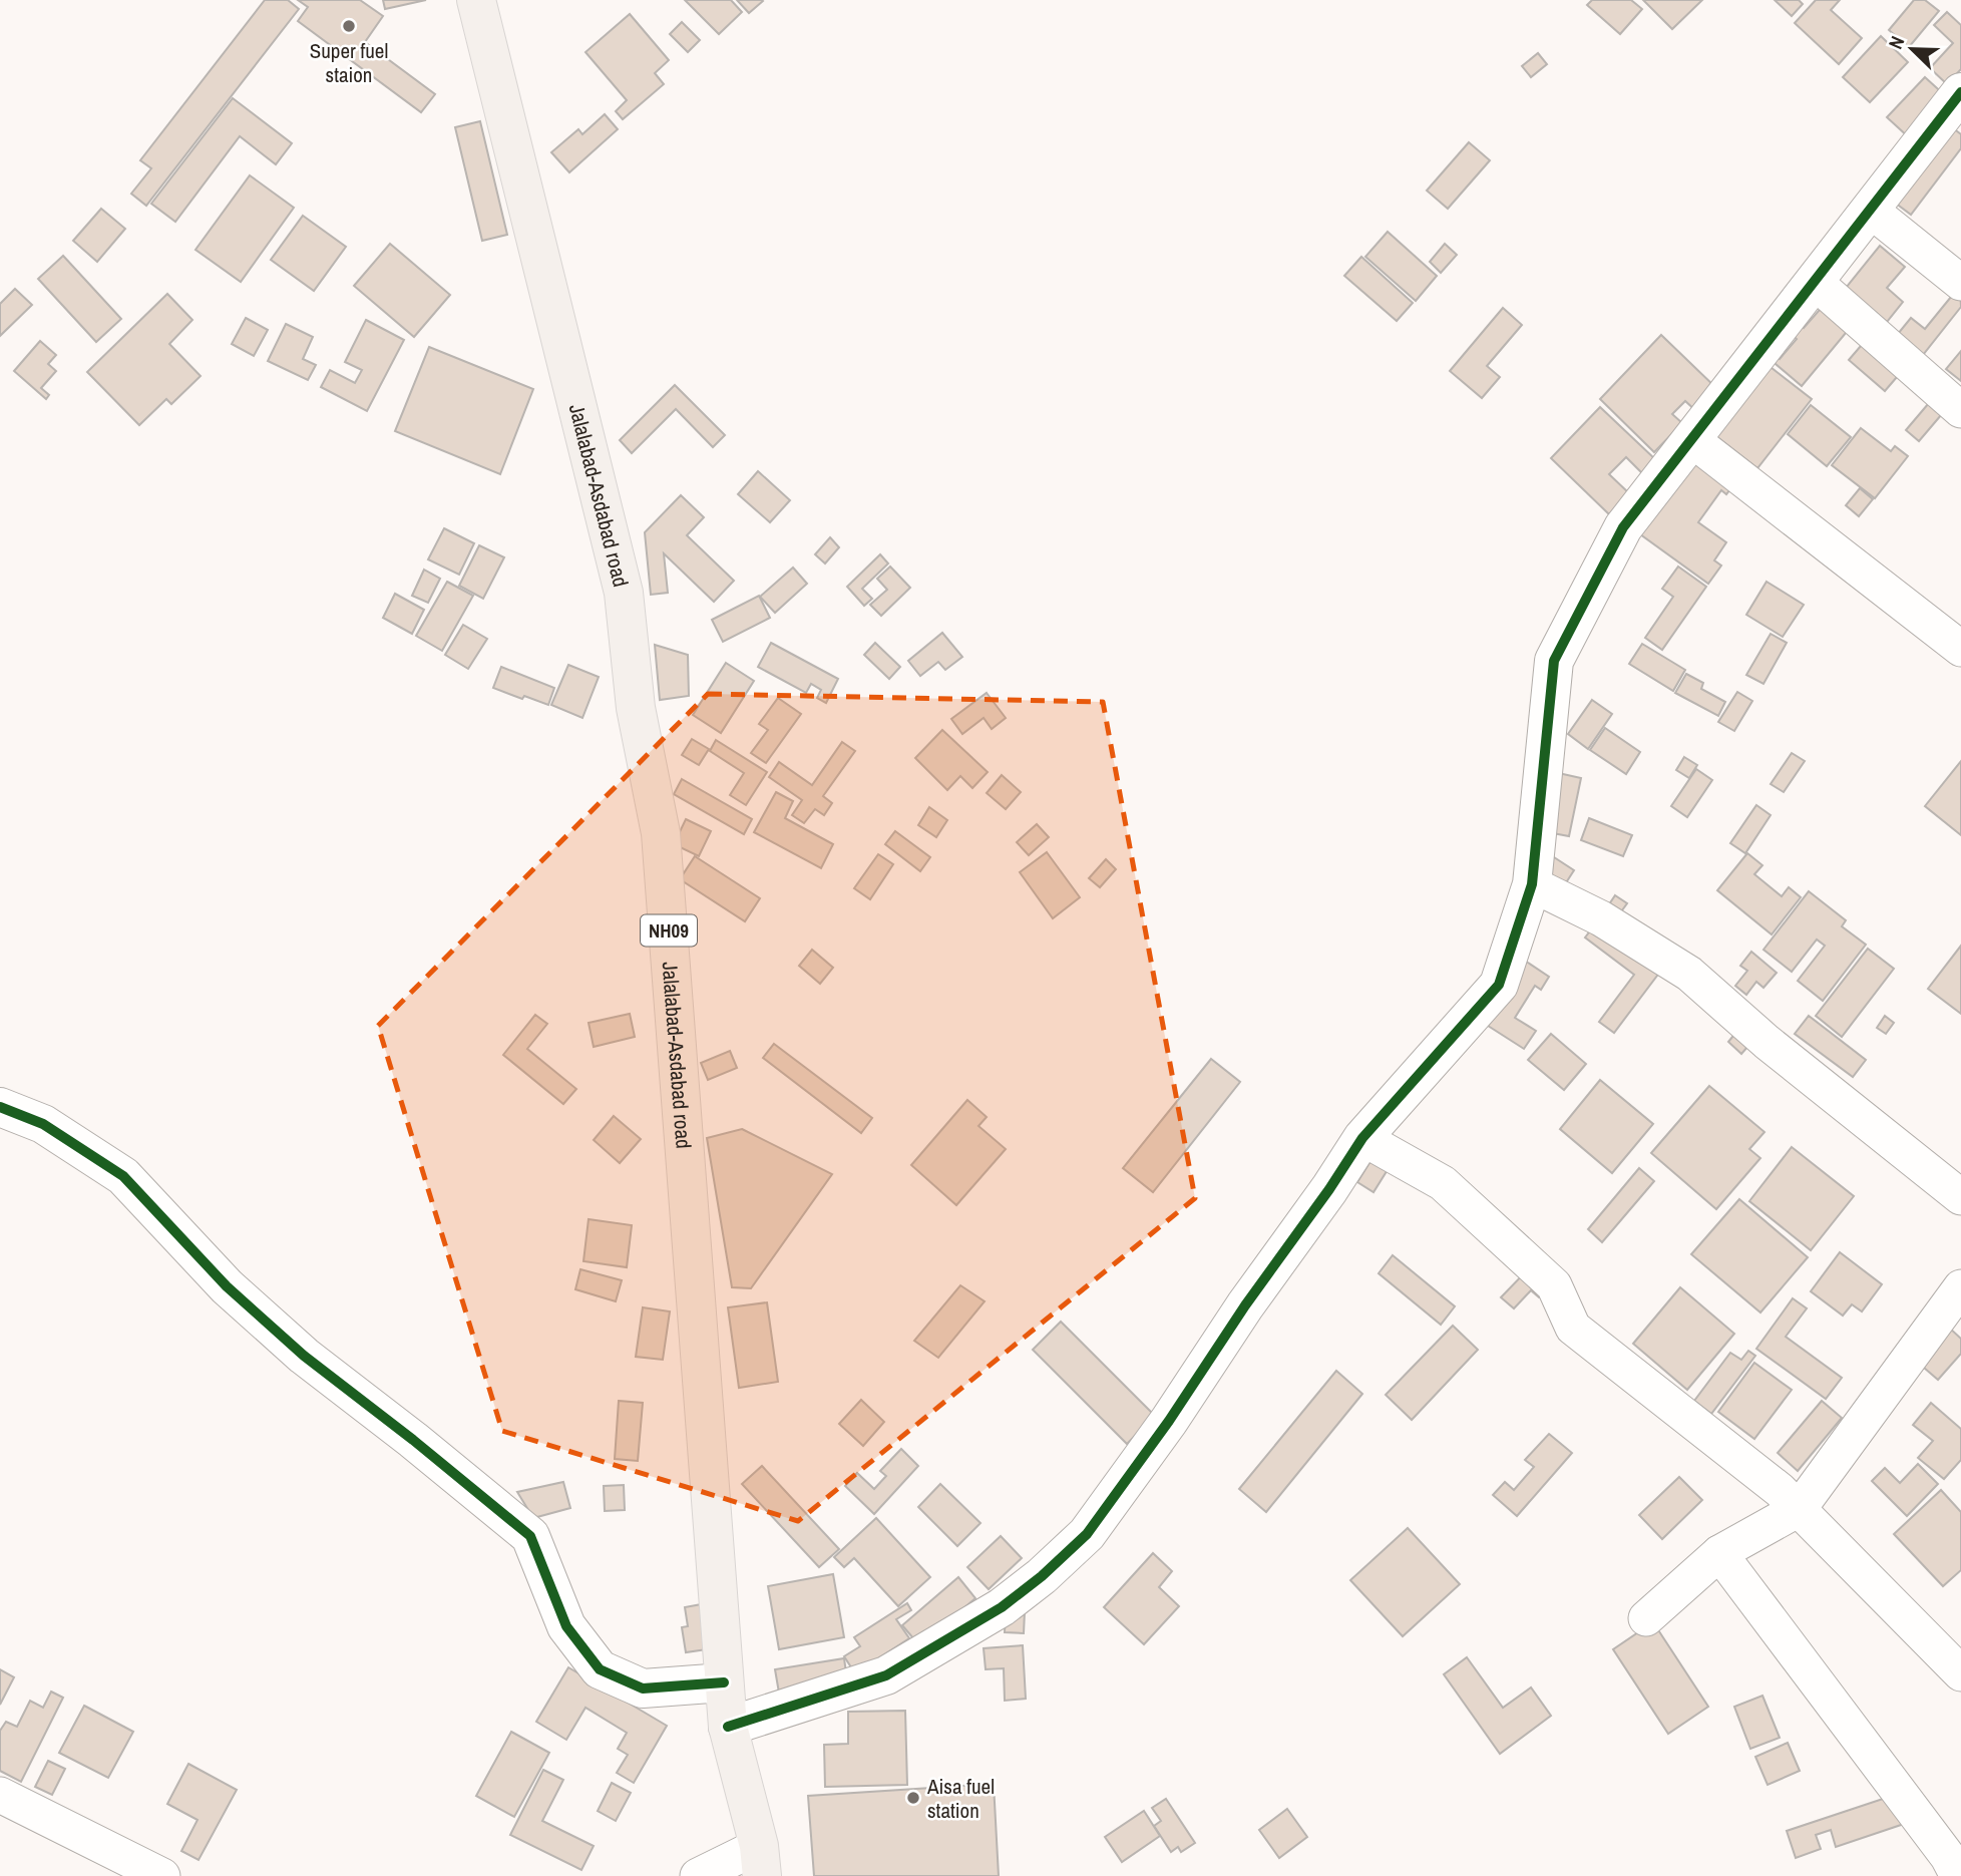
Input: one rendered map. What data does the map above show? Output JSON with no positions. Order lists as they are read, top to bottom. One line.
{"streets":{"main road":["Jalalabad-Asdabad road","NH09"]},"places":["Super fuel staion","Aisa fuel station"],"north":"top left"}
